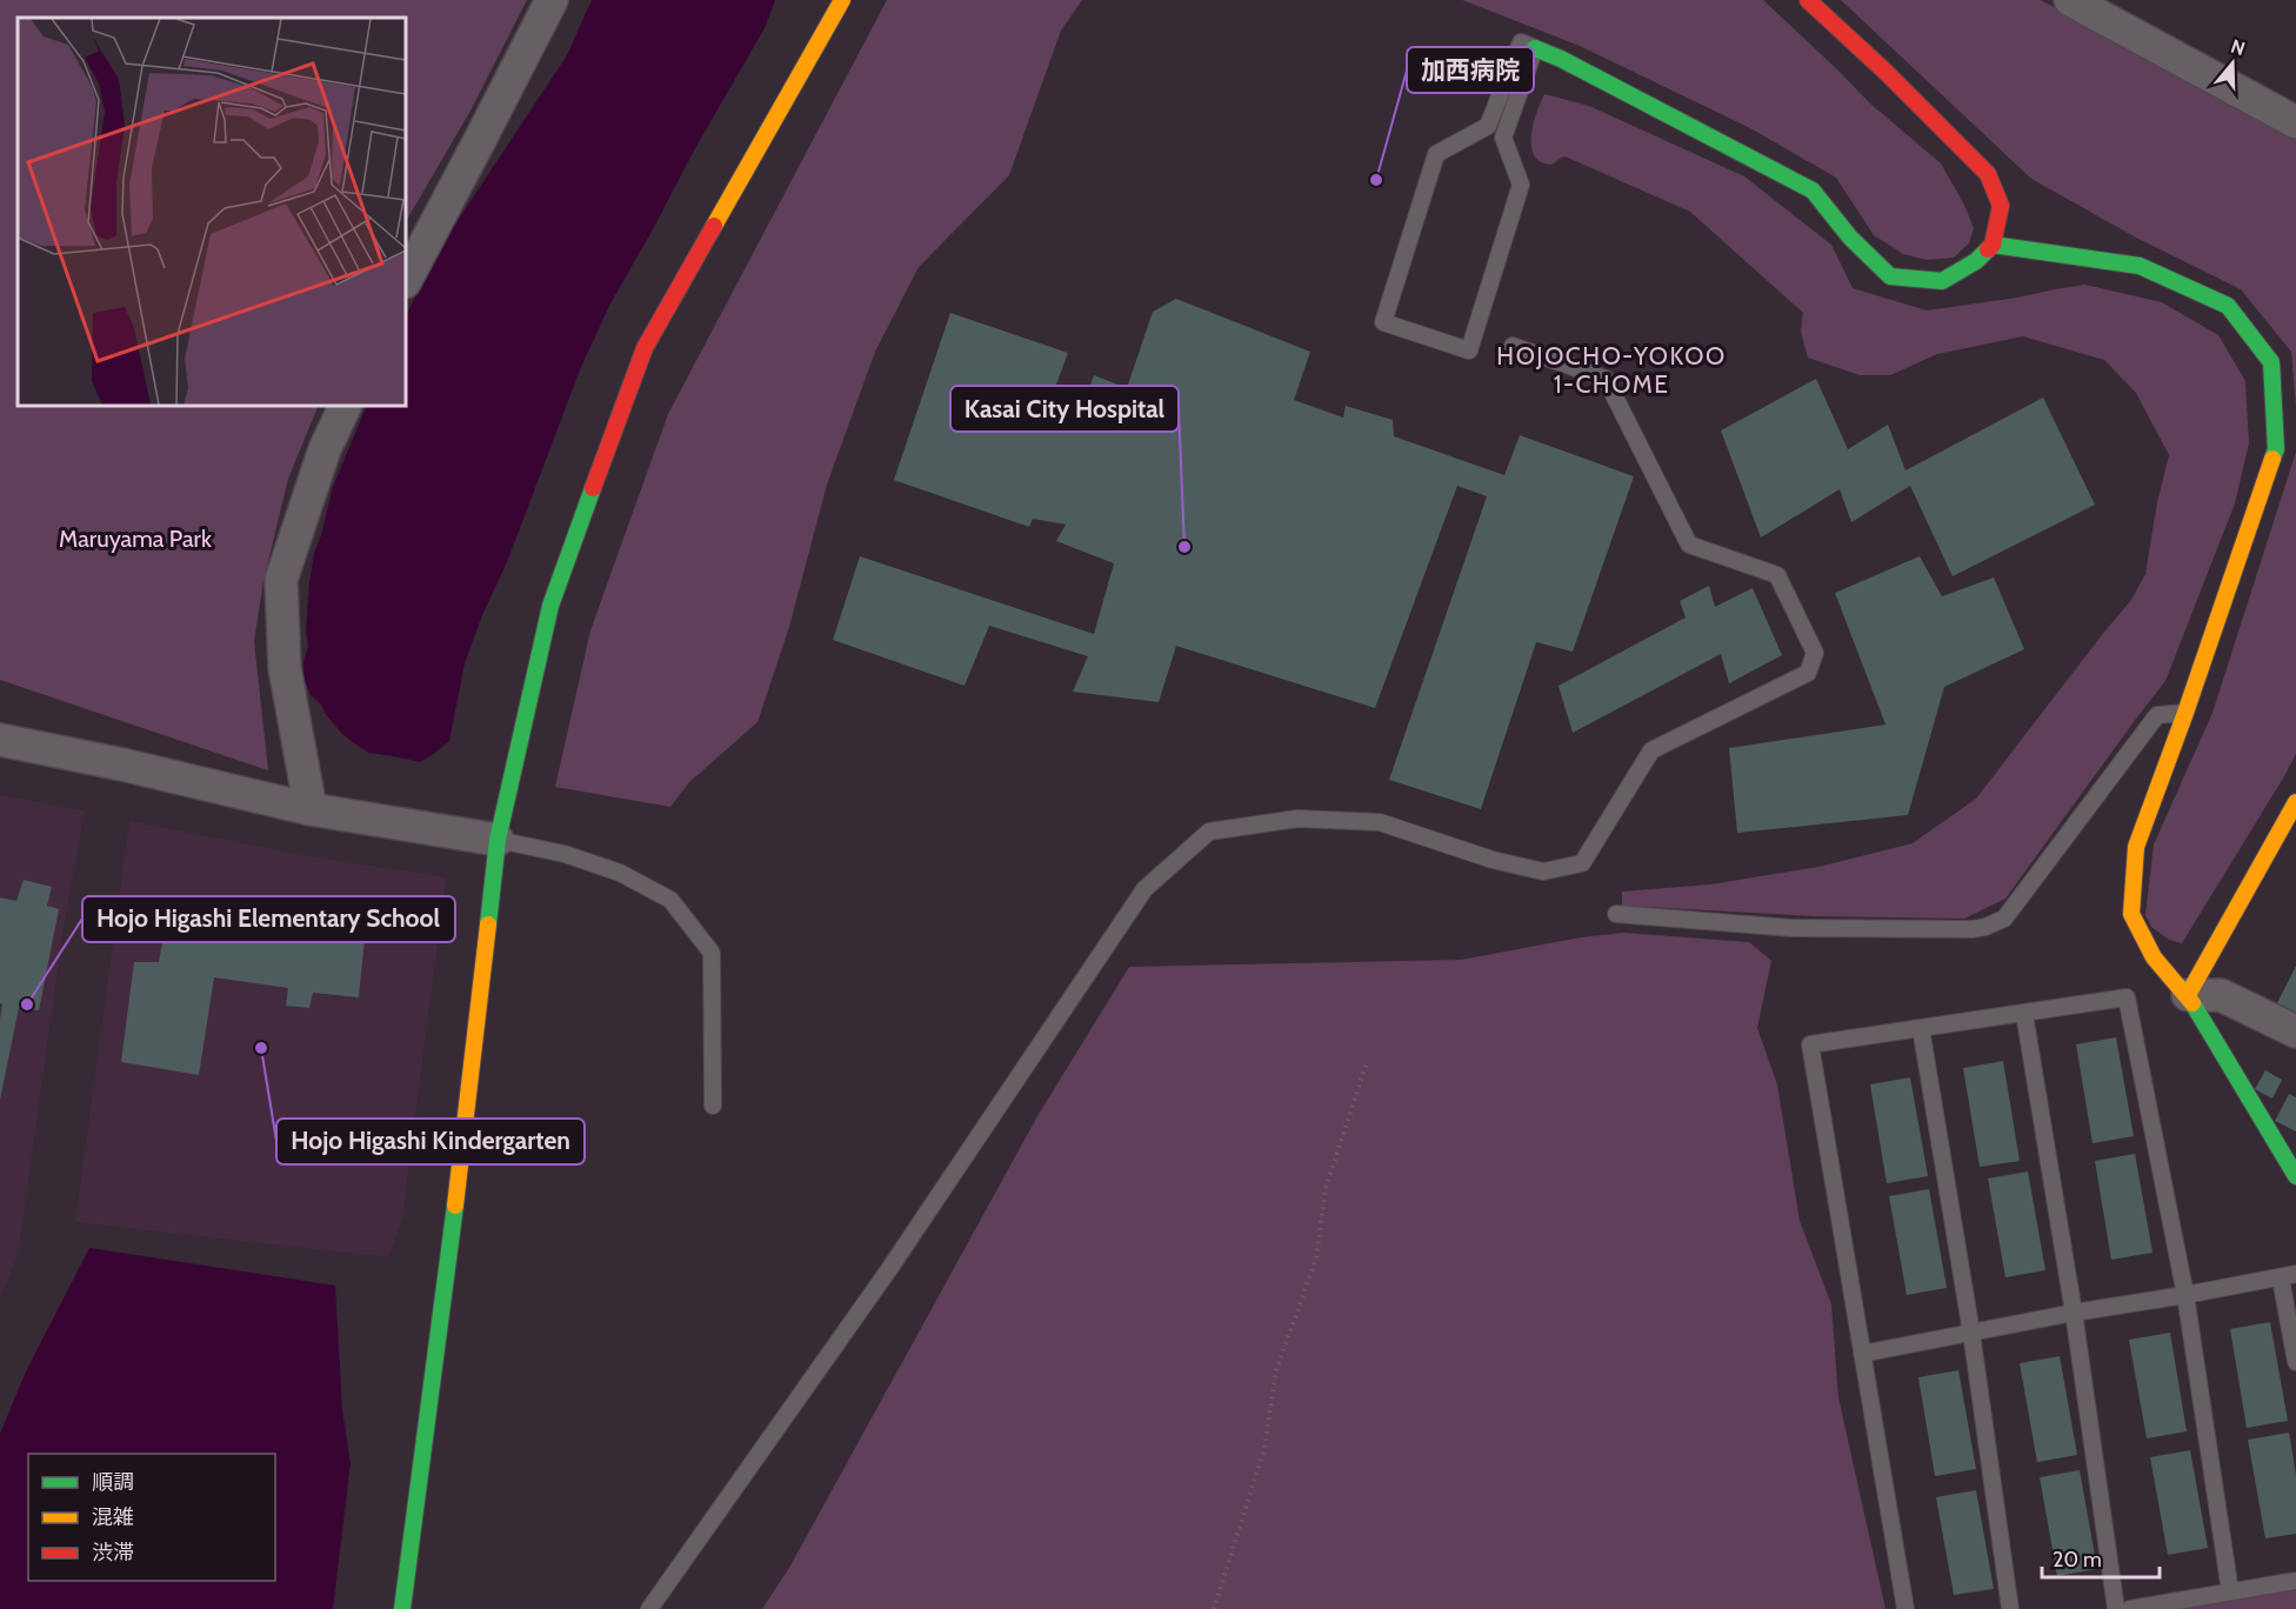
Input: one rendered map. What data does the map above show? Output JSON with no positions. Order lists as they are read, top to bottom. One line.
{"districts":["HOJOCHO-YOKOO 1-CHOME"],"parks":["Maruyama Park"],"places":["加西病院","Kasai City Hospital","Hojo Higashi Elementary School","Hojo Higashi Kindergarten"],"legend":["順調","混雑","渋滞"],"scale_bar":"20 m","north":"top"}
